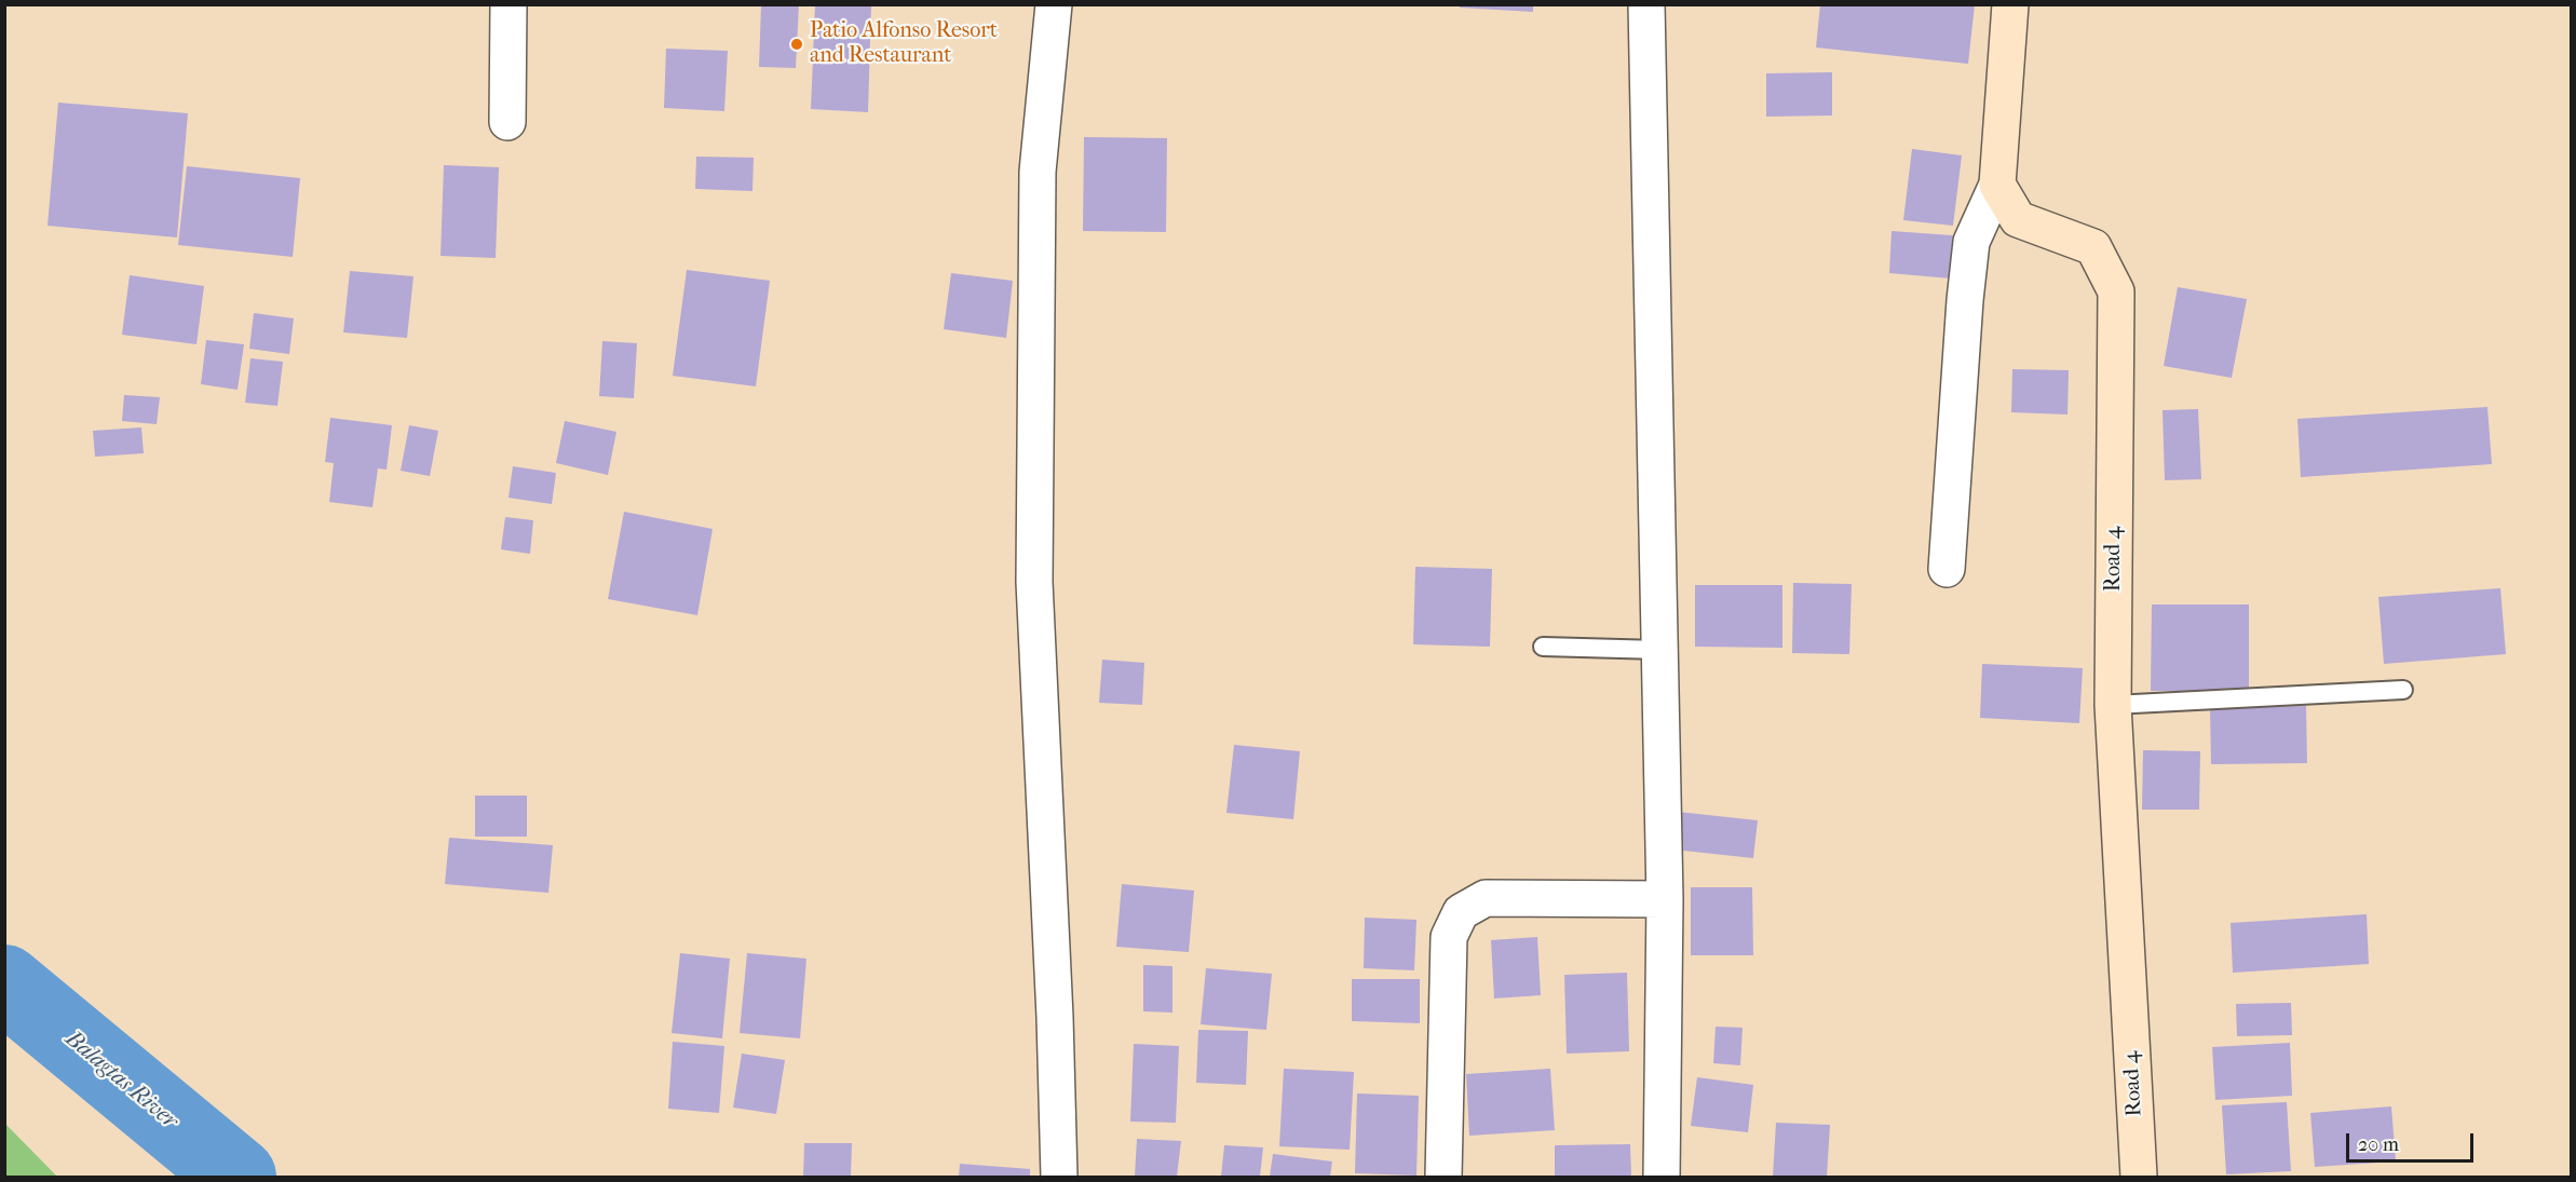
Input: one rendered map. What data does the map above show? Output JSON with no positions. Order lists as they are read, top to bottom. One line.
{"streets":{"street":["Road 4"]},"water":["Balagtas River"],"places":["Patio Alfonso Resort and Restaurant"],"scale_bar":"20 m"}
